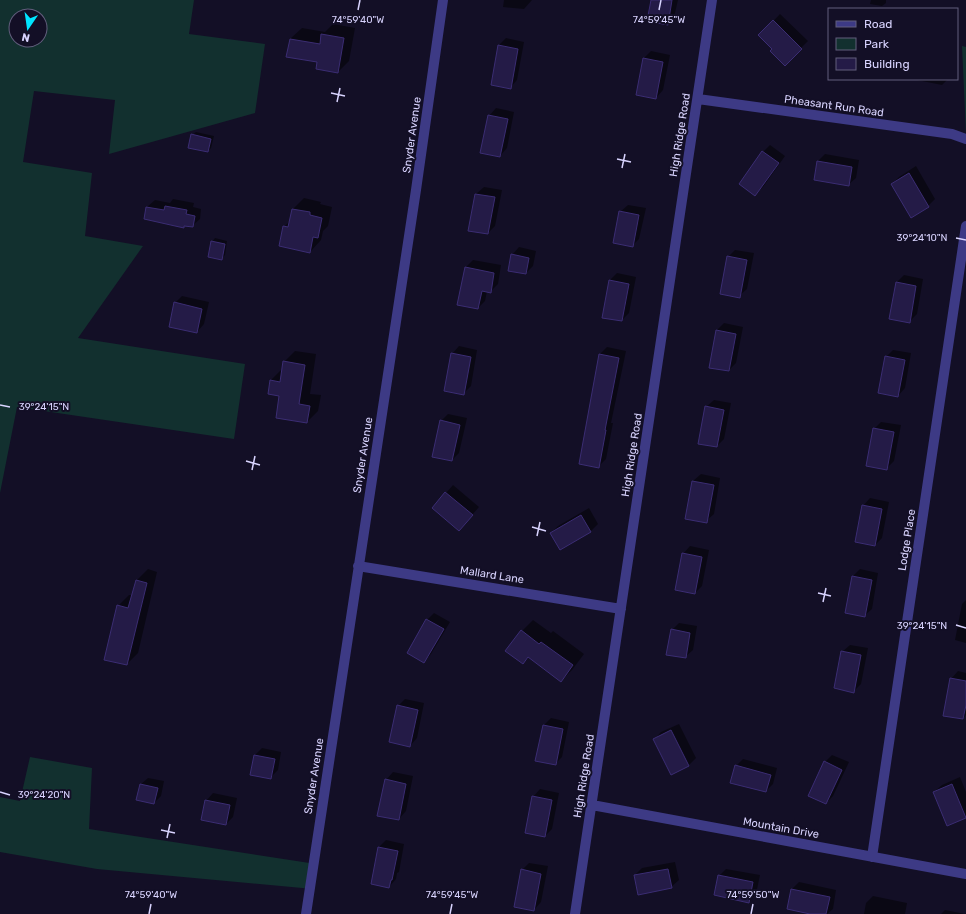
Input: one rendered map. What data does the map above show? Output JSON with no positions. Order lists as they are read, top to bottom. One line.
{"streets":{"street":["Pheasant Run Road","Snyder Avenue","High Ridge Road","Lodge Place","Mallard Lane","Mountain Drive"]},"crossings":[["Pheasant Run Road","High Ridge Road"],["Snyder Avenue","Mallard Lane"],["High Ridge Road","Mallard Lane"],["High Ridge Road","Mountain Drive"],["Lodge Place","Mountain Drive"]],"legend":["Road","Park","Building"],"north":"bottom","coordinates":["74°59'40\"W","74°59'45\"W","39°24'10\"N","39°24'15\"N","39°24'20\"N","74°59'50\"W"]}
